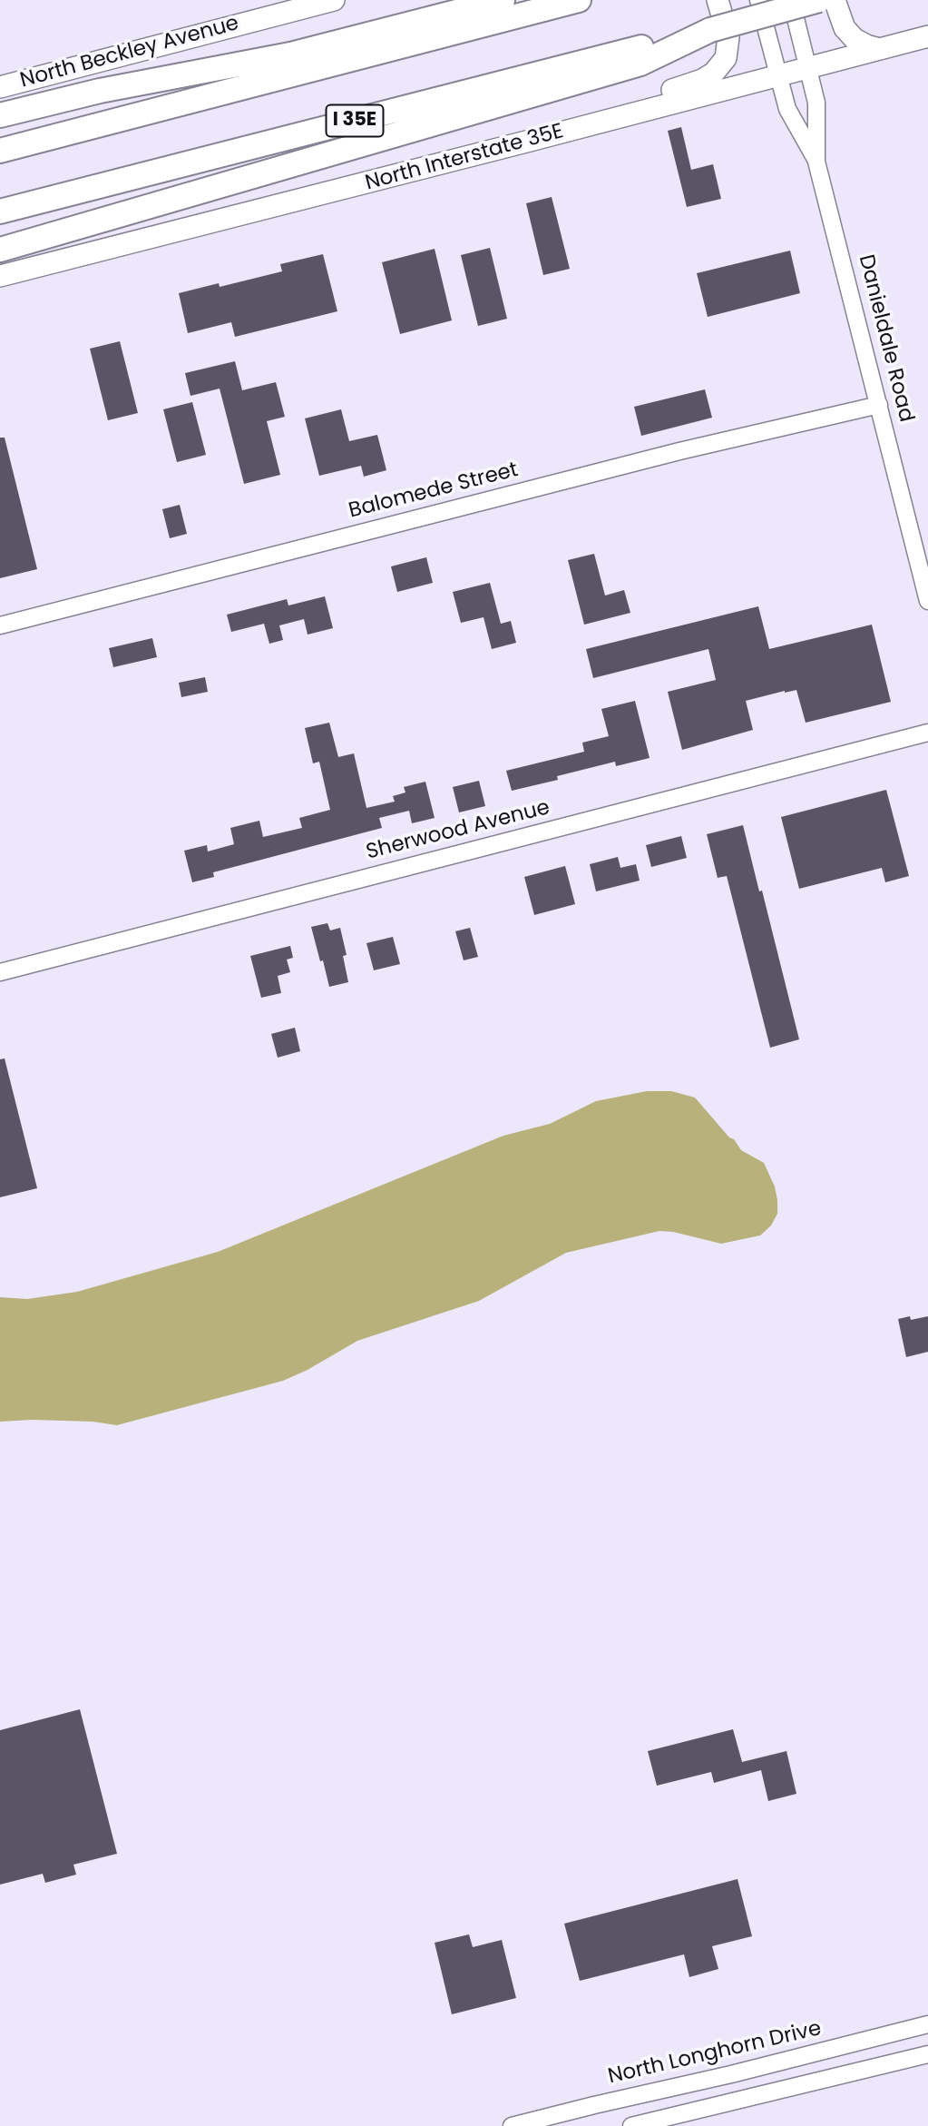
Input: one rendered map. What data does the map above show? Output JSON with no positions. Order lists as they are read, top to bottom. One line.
{"streets":{"highway":["I 35E"],"main road":["North Beckley Avenue","North Interstate 35E"],"street":["Danieldale Road","Balomede Street","Sherwood Avenue","North Longhorn Drive"]},"crossings":[["North Interstate 35E","Danieldale Road"],["Danieldale Road","Balomede Street"]]}
